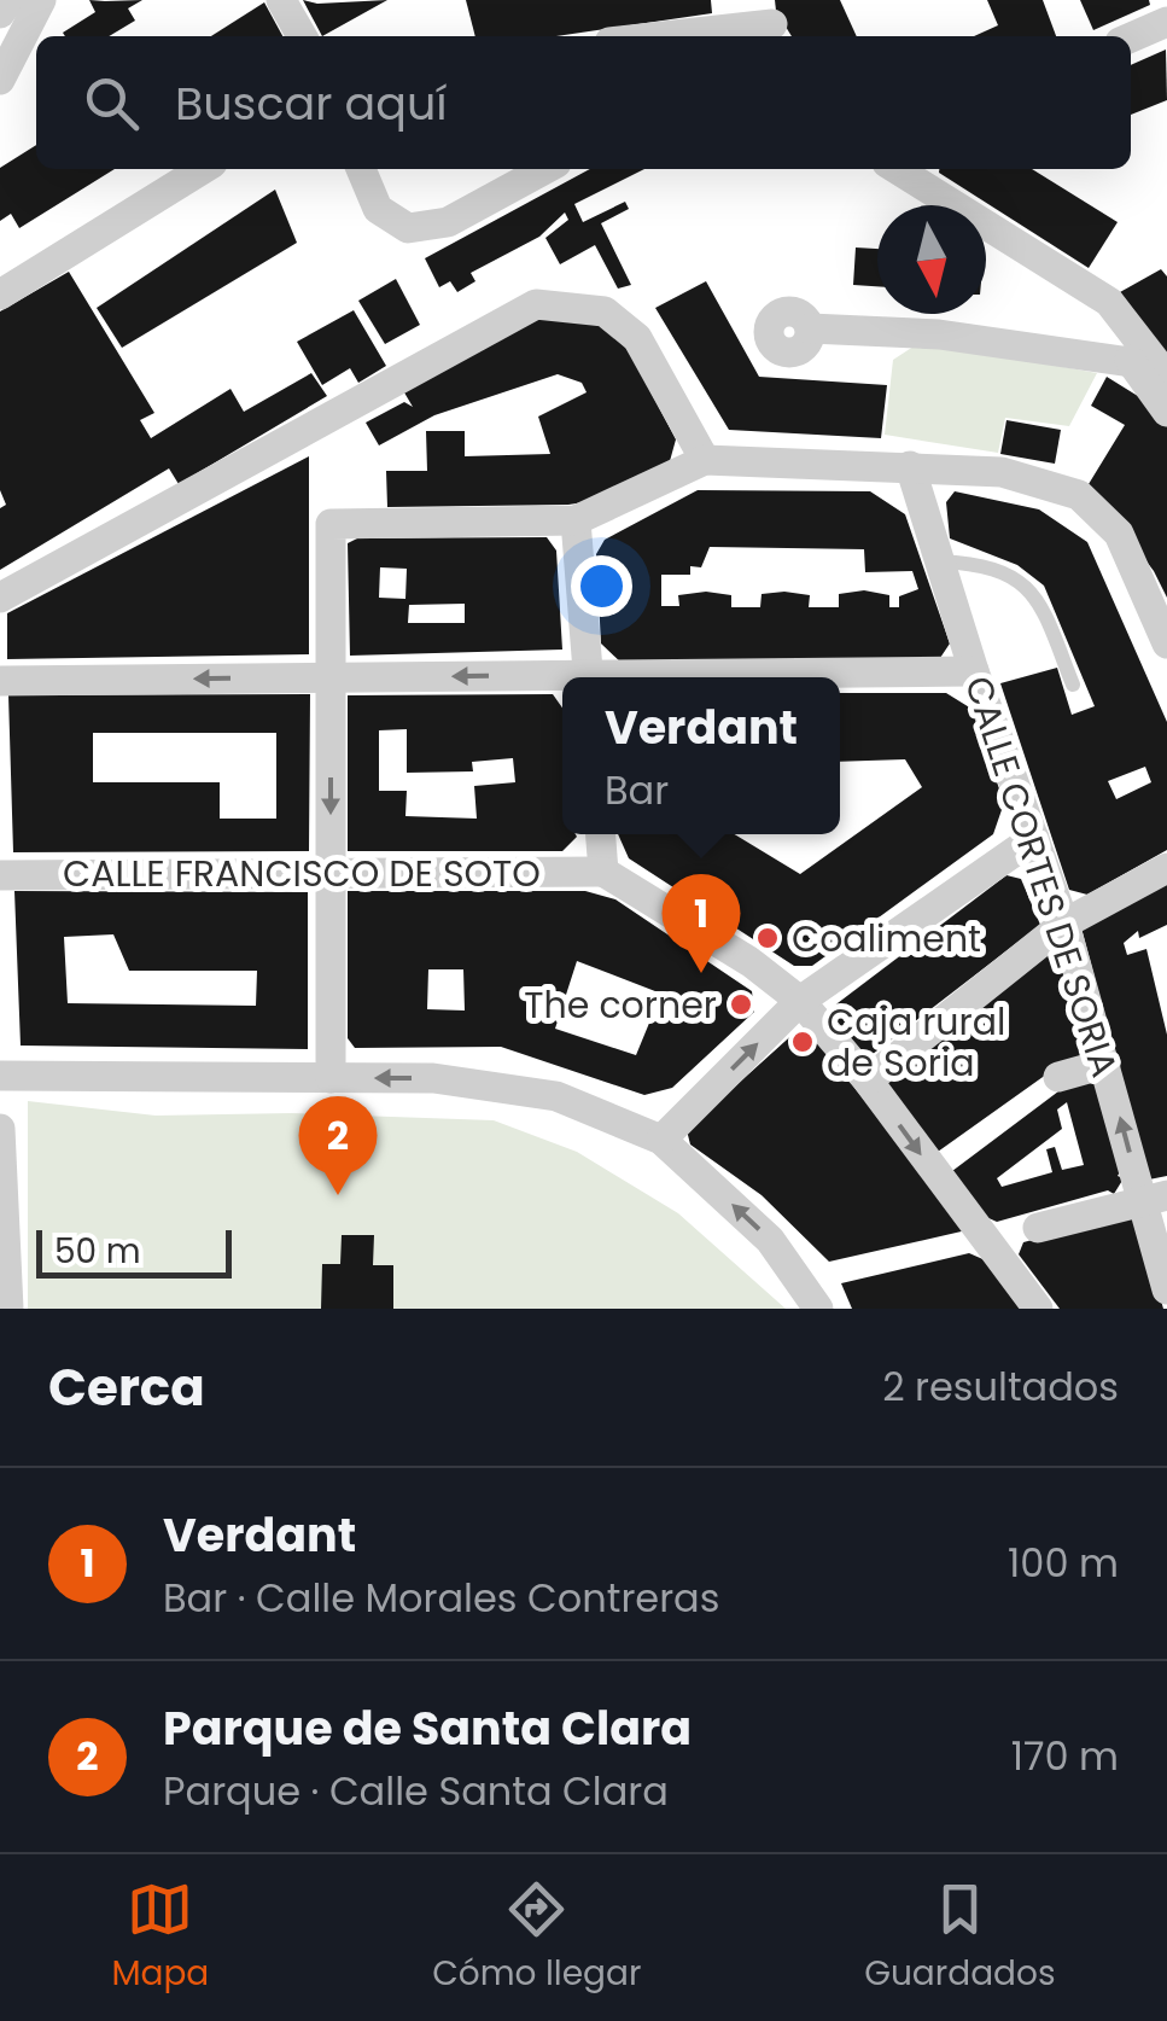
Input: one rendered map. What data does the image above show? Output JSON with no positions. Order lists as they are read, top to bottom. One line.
{"streets":{"street":["CALLE FRANCISCO DE SOTO","CALLE CORTES DE SORIA"]},"places":["Coaliment","The corner","Caja rural de Soria"],"scale_bar":"50 m","north":"bottom","page":{"search":"Buscar aquí","popup":["Verdant","Bar"],"pins":["1","2"],"scale":"50 m","heading":["Cerca","2 resultados"],"list":[{"mark":"1","name":"Verdant","note":"Bar · Calle Morales Contreras","value":"100 m"},{"mark":"2","name":"Parque de Santa Clara","note":"Parque · Calle Santa Clara","value":"170 m"}],"nav":["Mapa","Cómo llegar","Guardados"]}}
